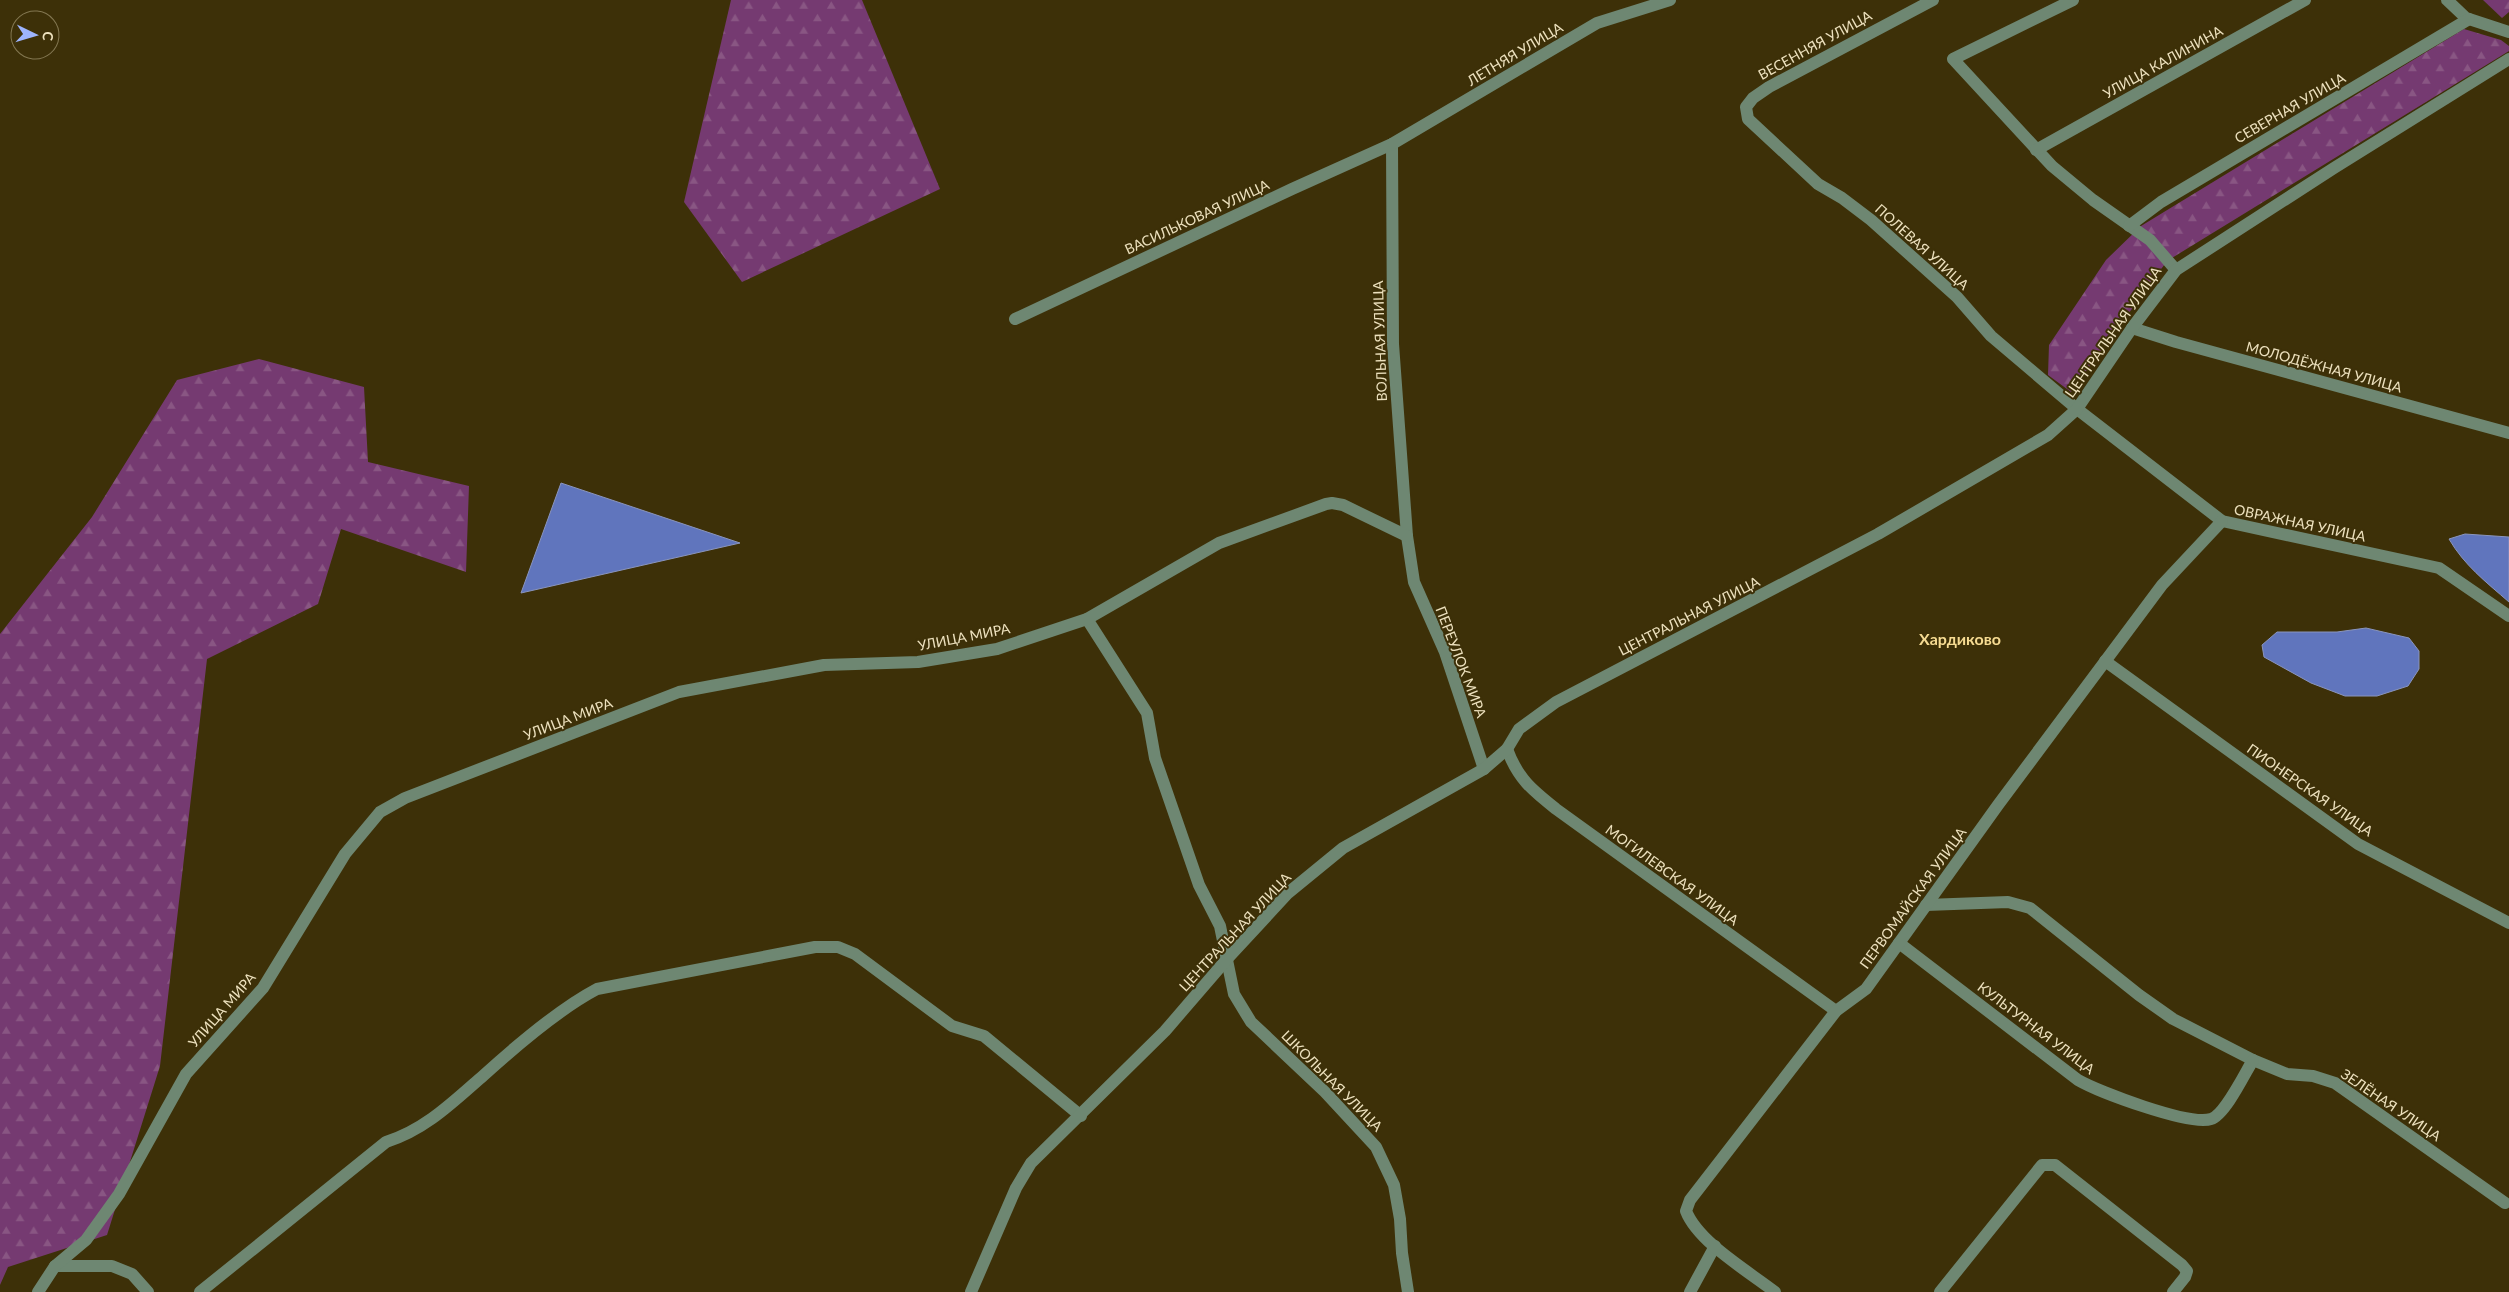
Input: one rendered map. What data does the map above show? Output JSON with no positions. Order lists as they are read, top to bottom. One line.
{"streets":{"street":["ВЕСЕННЯЯ УЛИЦА","ЛЕТНЯЯ УЛИЦА","УЛИЦА КАЛИНИНА","СЕВЕРНАЯ УЛИЦА","ВАСИЛЬКОВАЯ УЛИЦА","ПОЛЕВАЯ УЛИЦА","ЦЕНТРАЛЬНАЯ УЛИЦА","ВОЛЬНАЯ УЛИЦА","МОЛОДЁЖНАЯ УЛИЦА","ОВРАЖНАЯ УЛИЦА","УЛИЦА МИРА","ПЕРЕУЛОК МИРА","ПИОНЕРСКАЯ УЛИЦА","МОГИЛЕВСКАЯ УЛИЦА","ПЕРВОМАЙСКАЯ УЛИЦА","КУЛЬТУРНАЯ УЛИЦА","ШКОЛЬНАЯ УЛИЦА","ЗЕЛЁНАЯ УЛИЦА"]},"crossings":[["ВЕСЕННЯЯ УЛИЦА","ПОЛЕВАЯ УЛИЦА"],["ЛЕТНЯЯ УЛИЦА","ВАСИЛЬКОВАЯ УЛИЦА"],["ЛЕТНЯЯ УЛИЦА","ВОЛЬНАЯ УЛИЦА"],["ВАСИЛЬКОВАЯ УЛИЦА","ВОЛЬНАЯ УЛИЦА"],["ПОЛЕВАЯ УЛИЦА","ЦЕНТРАЛЬНАЯ УЛИЦА"],["ПОЛЕВАЯ УЛИЦА","ОВРАЖНАЯ УЛИЦА"],["ЦЕНТРАЛЬНАЯ УЛИЦА","МОЛОДЁЖНАЯ УЛИЦА"],["ЦЕНТРАЛЬНАЯ УЛИЦА","ОВРАЖНАЯ УЛИЦА"],["ЦЕНТРАЛЬНАЯ УЛИЦА","ПЕРЕУЛОК МИРА"],["ЦЕНТРАЛЬНАЯ УЛИЦА","МОГИЛЕВСКАЯ УЛИЦА"],["ЦЕНТРАЛЬНАЯ УЛИЦА","ШКОЛЬНАЯ УЛИЦА"],["ВОЛЬНАЯ УЛИЦА","УЛИЦА МИРА"],["ВОЛЬНАЯ УЛИЦА","ПЕРЕУЛОК МИРА"],["ОВРАЖНАЯ УЛИЦА","ПЕРВОМАЙСКАЯ УЛИЦА"],["УЛИЦА МИРА","ПЕРЕУЛОК МИРА"],["УЛИЦА МИРА","ШКОЛЬНАЯ УЛИЦА"],["ПИОНЕРСКАЯ УЛИЦА","ПЕРВОМАЙСКАЯ УЛИЦА"],["МОГИЛЕВСКАЯ УЛИЦА","ПЕРВОМАЙСКАЯ УЛИЦА"],["ПЕРВОМАЙСКАЯ УЛИЦА","КУЛЬТУРНАЯ УЛИЦА"],["ПЕРВОМАЙСКАЯ УЛИЦА","ЗЕЛЁНАЯ УЛИЦА"],["КУЛЬТУРНАЯ УЛИЦА","ЗЕЛЁНАЯ УЛИЦА"]],"districts":["Хардиково"],"north":"right"}
